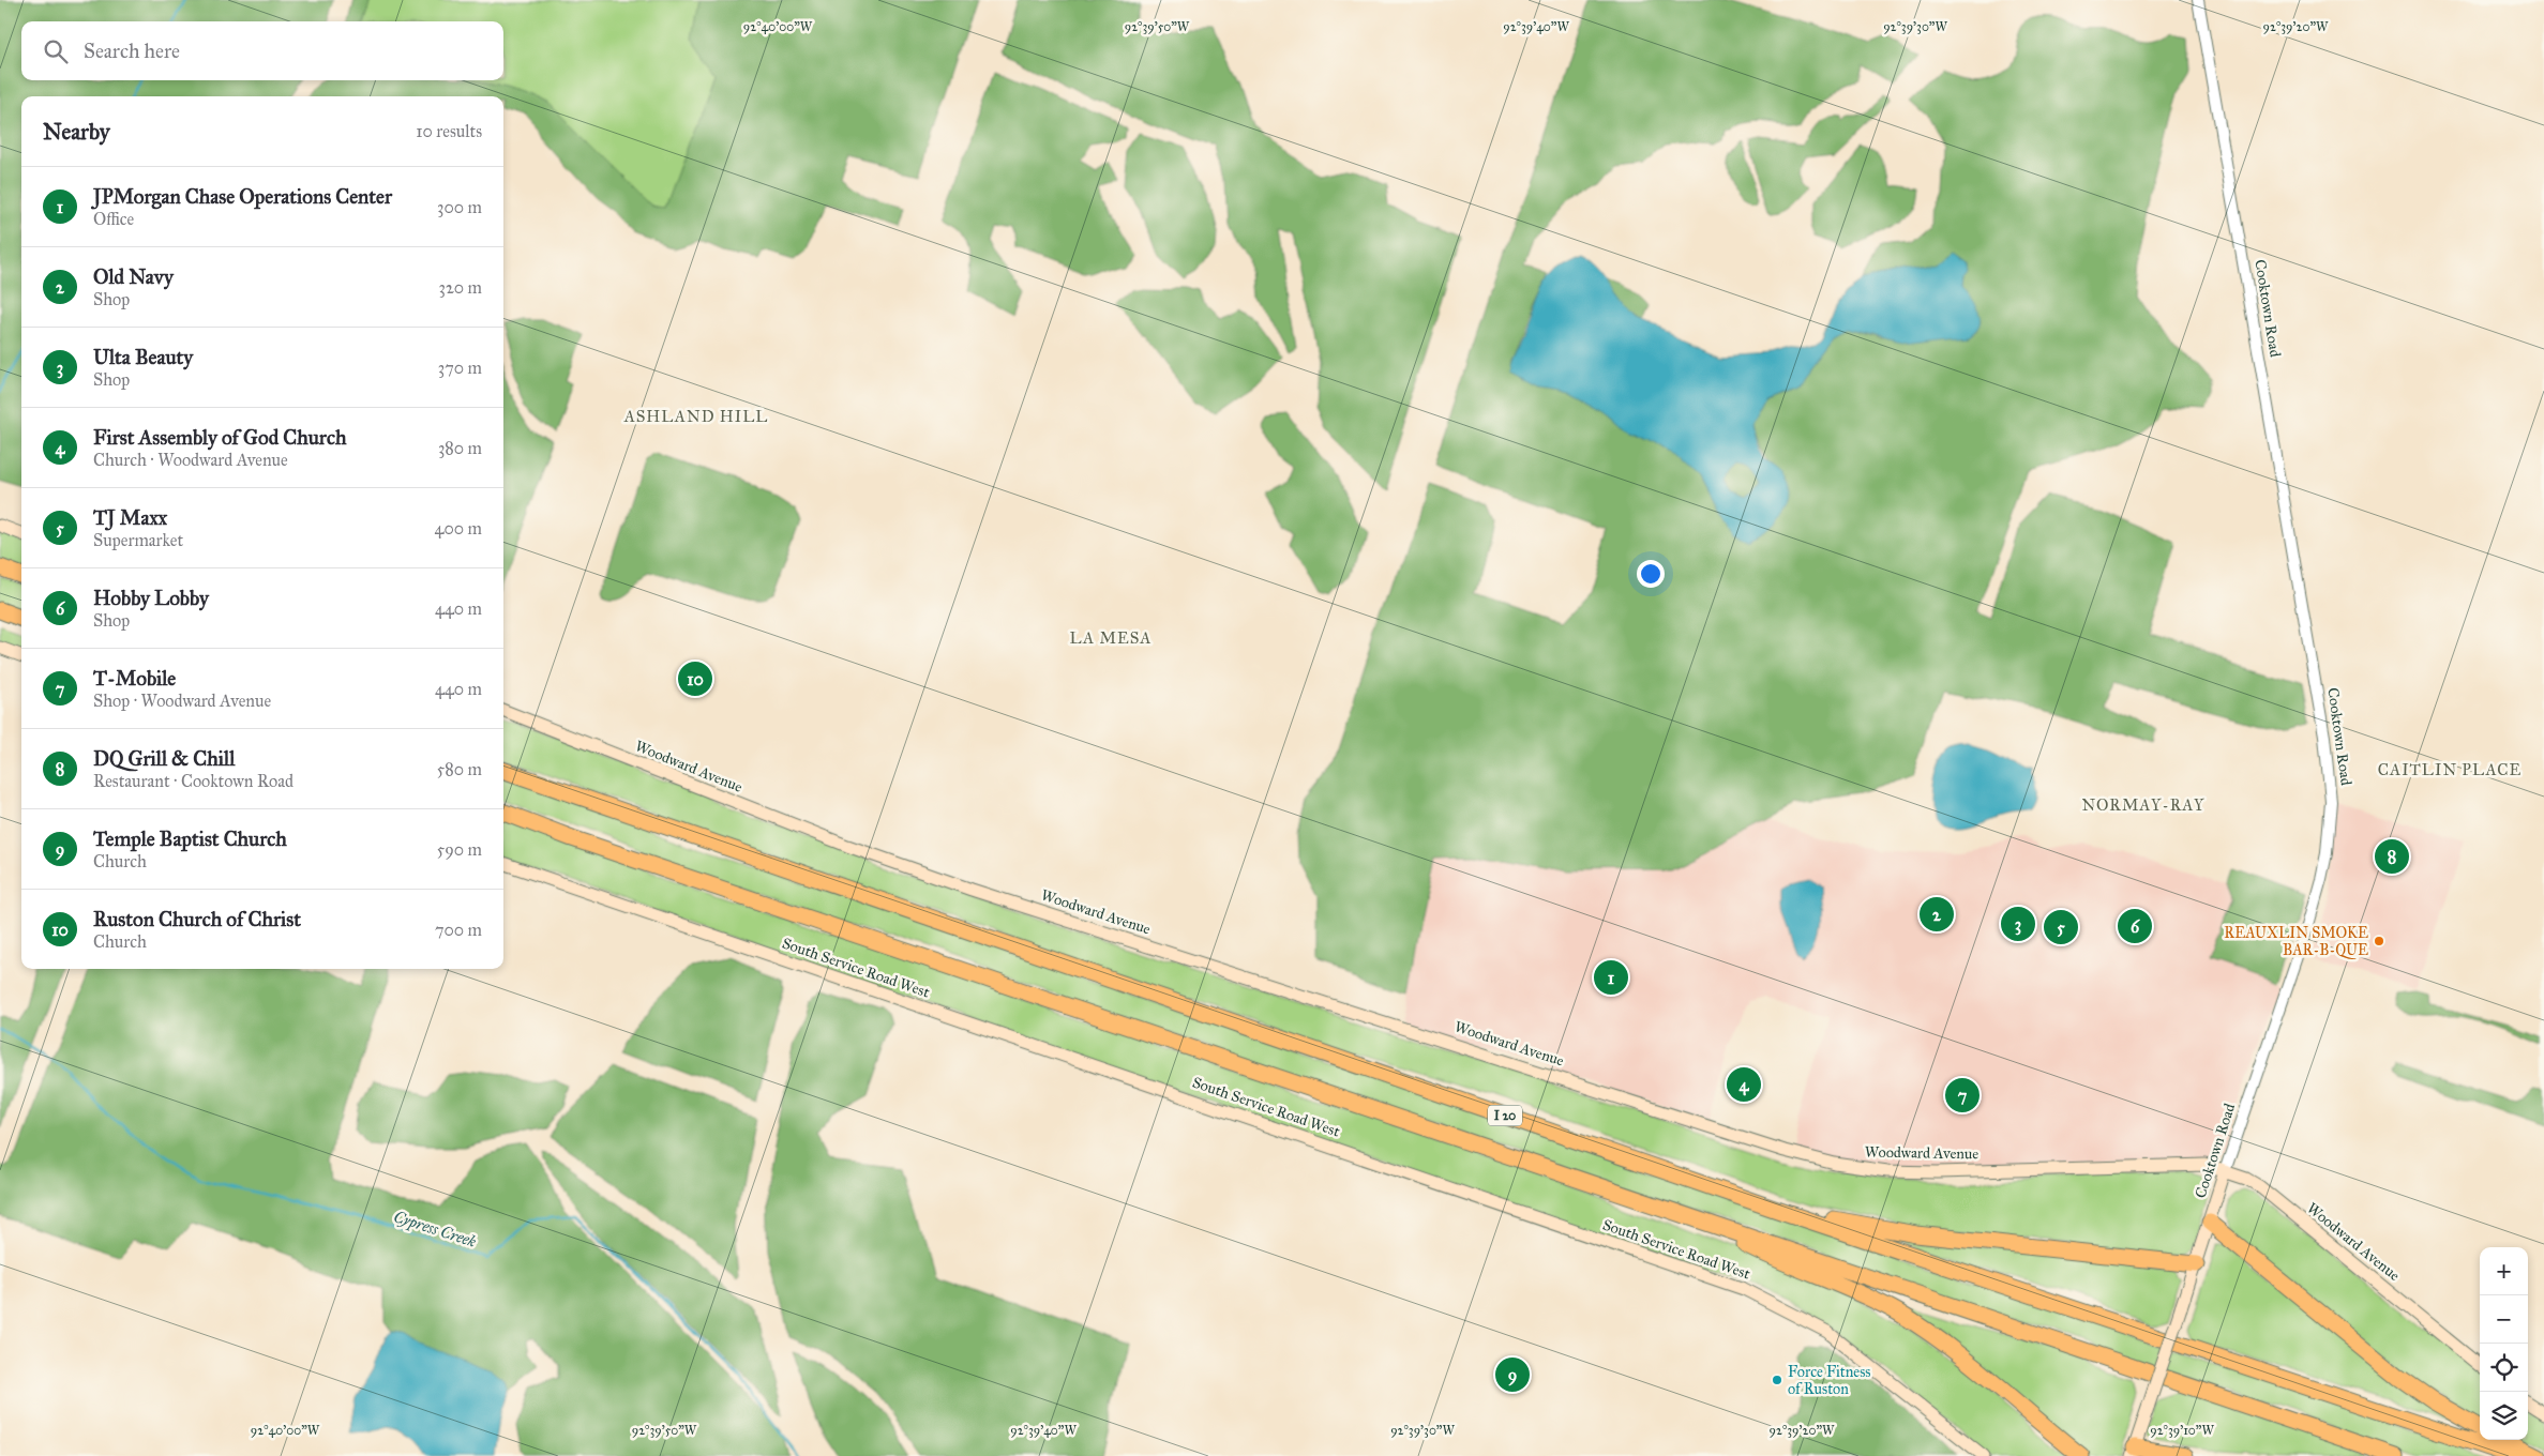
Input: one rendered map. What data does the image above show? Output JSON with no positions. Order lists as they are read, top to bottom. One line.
{"streets":{"highway":["I 20"],"main road":["Cooktown Road","Woodward Avenue","South Service Road West"]},"crossings":[["Cooktown Road","Woodward Avenue"]],"districts":["ASHLAND HILL","LA MESA","CAITLIN PLACE","NORMAY-RAY"],"water":["Cypress Creek"],"places":["REAUXLIN SMOKE BAR-B-QUE","Force Fitness of Ruston"],"page":{"search":"Search here","heading":["Nearby","10 results"],"list":[{"mark":"1","name":"JPMorgan Chase Operations Center","note":"Office","value":"300 m"},{"mark":"2","name":"Old Navy","note":"Shop","value":"320 m"},{"mark":"3","name":"Ulta Beauty","note":"Shop","value":"370 m"},{"mark":"4","name":"First Assembly of God Church","note":"Church · Woodward Avenue","value":"380 m"},{"mark":"5","name":"TJ Maxx","note":"Supermarket","value":"400 m"},{"mark":"6","name":"Hobby Lobby","note":"Shop","value":"440 m"},{"mark":"7","name":"T-Mobile","note":"Shop · Woodward Avenue","value":"440 m"},{"mark":"8","name":"DQ Grill & Chill","note":"Restaurant · Cooktown Road","value":"580 m"},{"mark":"9","name":"Temple Baptist Church","note":"Church","value":"590 m"},{"mark":"10","name":"Ruston Church of Christ","note":"Church","value":"700 m"}],"pins":["10","8","2","3","6","5","1","4","7","9"],"map_buttons":["+","−"]},"coordinates":["92°40'00\"W","92°39'50\"W","92°39'40\"W","92°39'30\"W","92°39'20\"W","92°39'10\"W"]}
